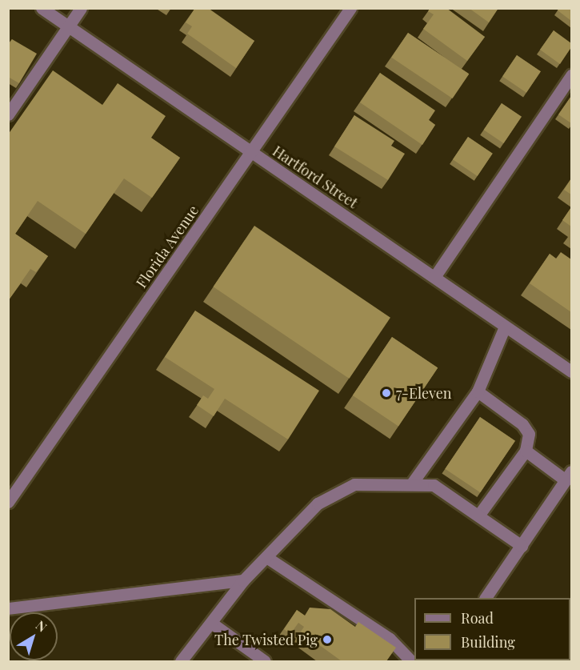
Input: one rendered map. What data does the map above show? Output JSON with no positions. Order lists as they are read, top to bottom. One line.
{"streets":{"street":["Hartford Street","Florida Avenue"]},"crossings":[["Hartford Street","Florida Avenue"]],"places":["7-Eleven","The Twisted Pig"],"legend":["Road","Building"],"north":"top right"}
